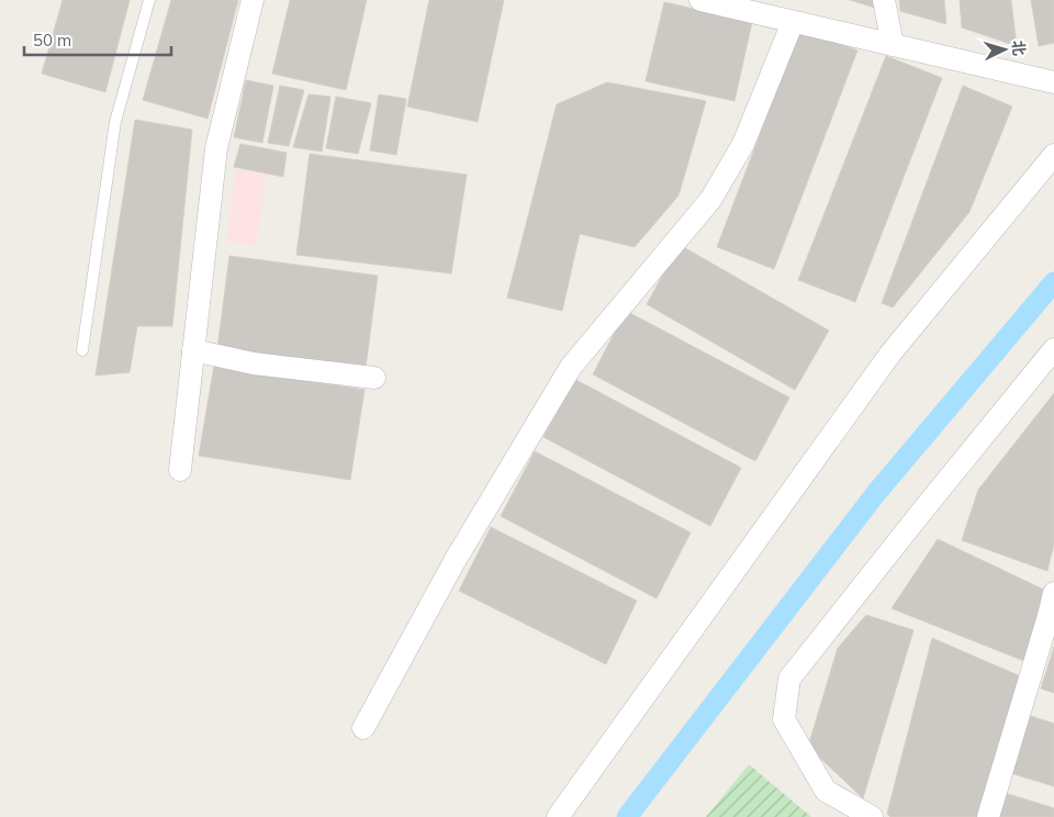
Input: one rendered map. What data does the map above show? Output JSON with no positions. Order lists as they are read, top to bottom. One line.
{"scale_bar":"50 m","north":"right"}
